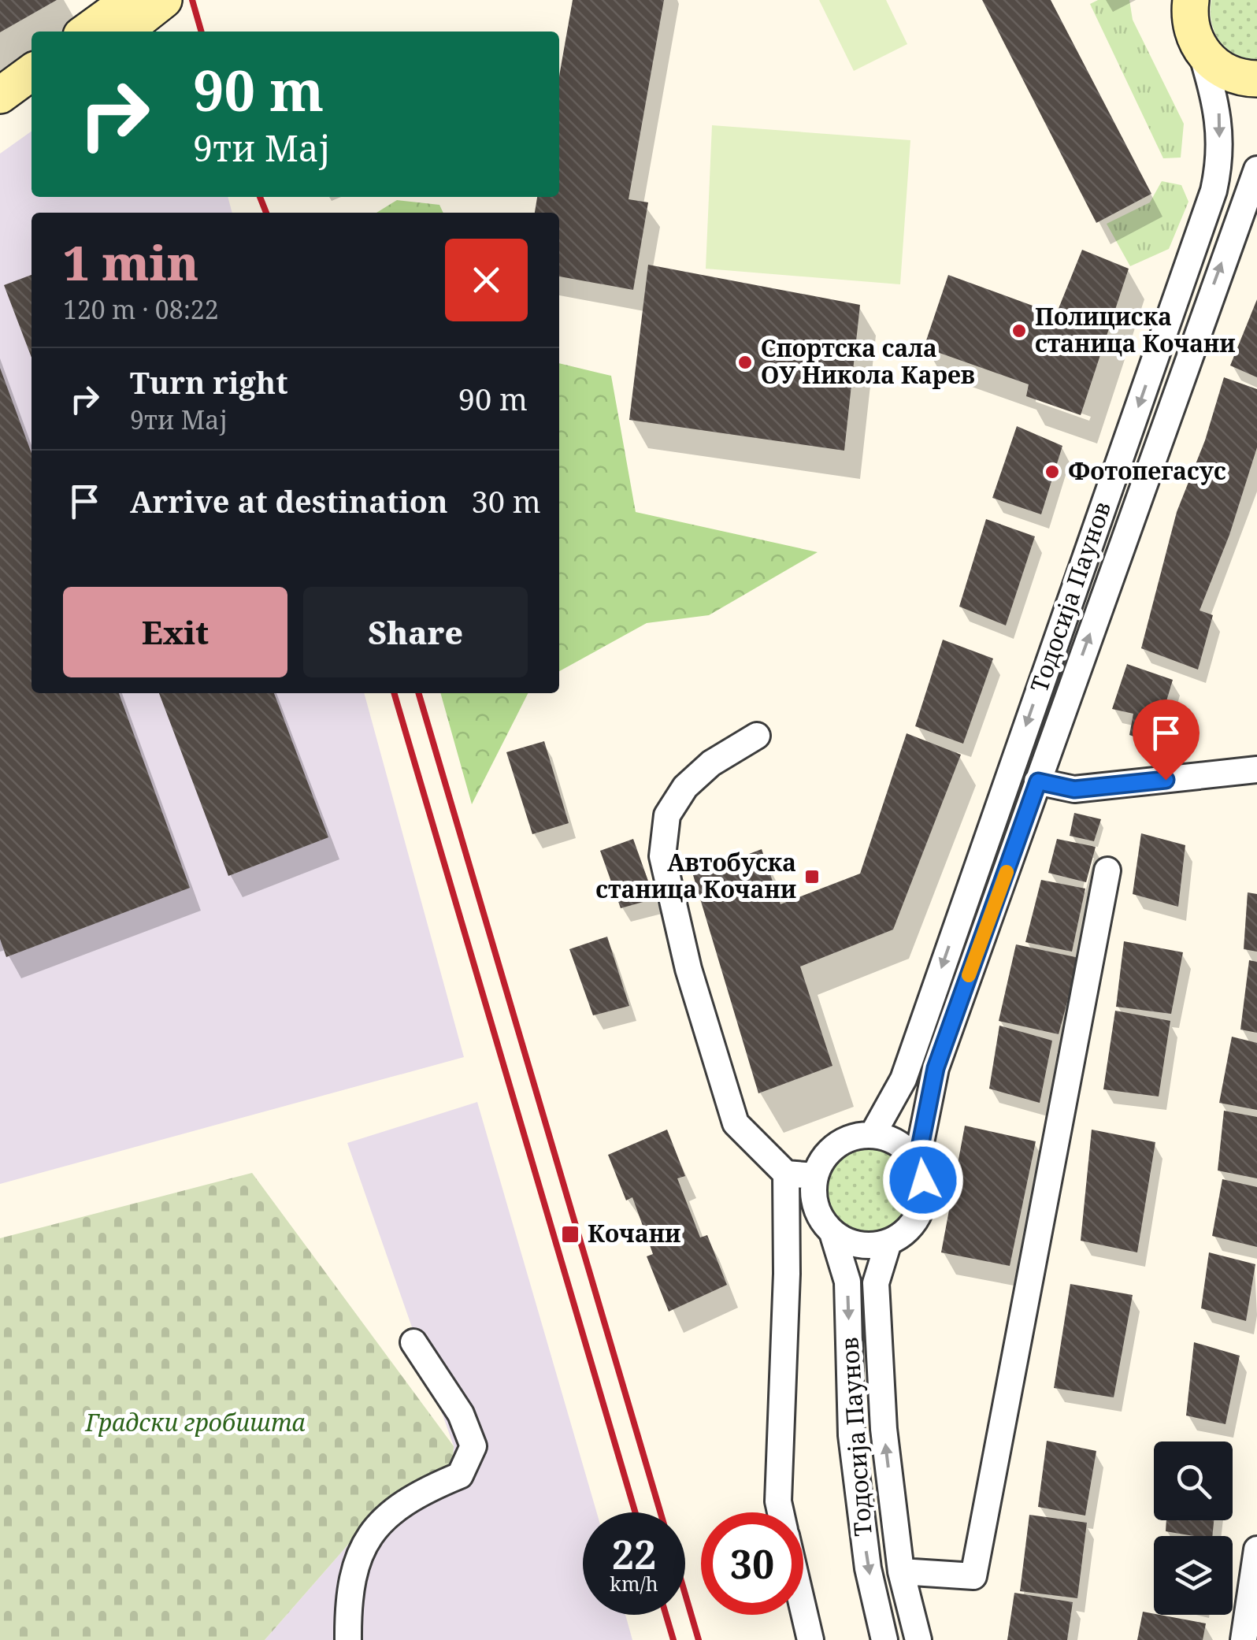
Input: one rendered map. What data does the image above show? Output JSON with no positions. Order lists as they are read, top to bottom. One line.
{"streets":{"street":["Тодосија Паунов"]},"parks":["Градски гробишта"],"places":{"other":["Полициска станица Кочани","Спортска сала ОУ Никола Карев","Фотопегасус"],"transit":["Автобуска станица Кочани","Кочани"]},"page":{"turn":["90 m","9ти Мај"],"heading":["1 min","120 m · 08:22"],"list":[{"name":"Turn right","note":"9ти Мај","value":"90 m"},{"name":"Arrive at destination","value":"30 m"}],"buttons":["Exit","Share"],"speed":"22 km/h","limit":"30"}}
